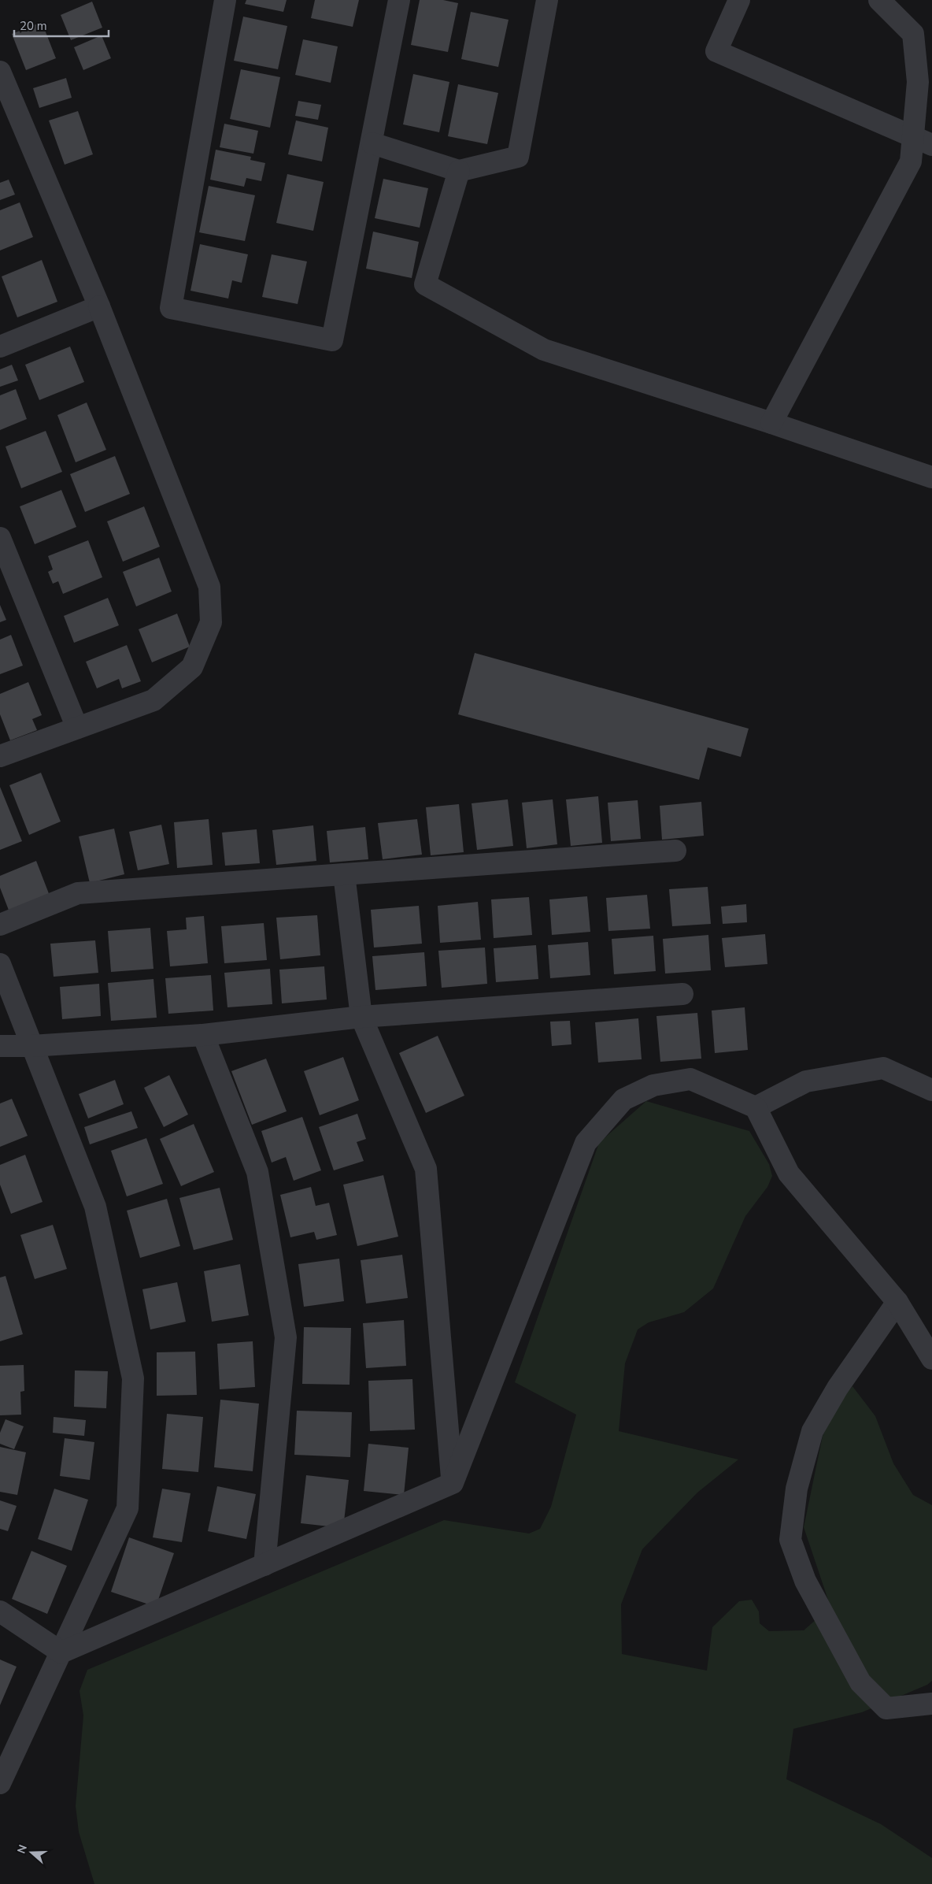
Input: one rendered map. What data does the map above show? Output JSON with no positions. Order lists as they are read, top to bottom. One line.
{"scale_bar":"20 m","north":"left"}
